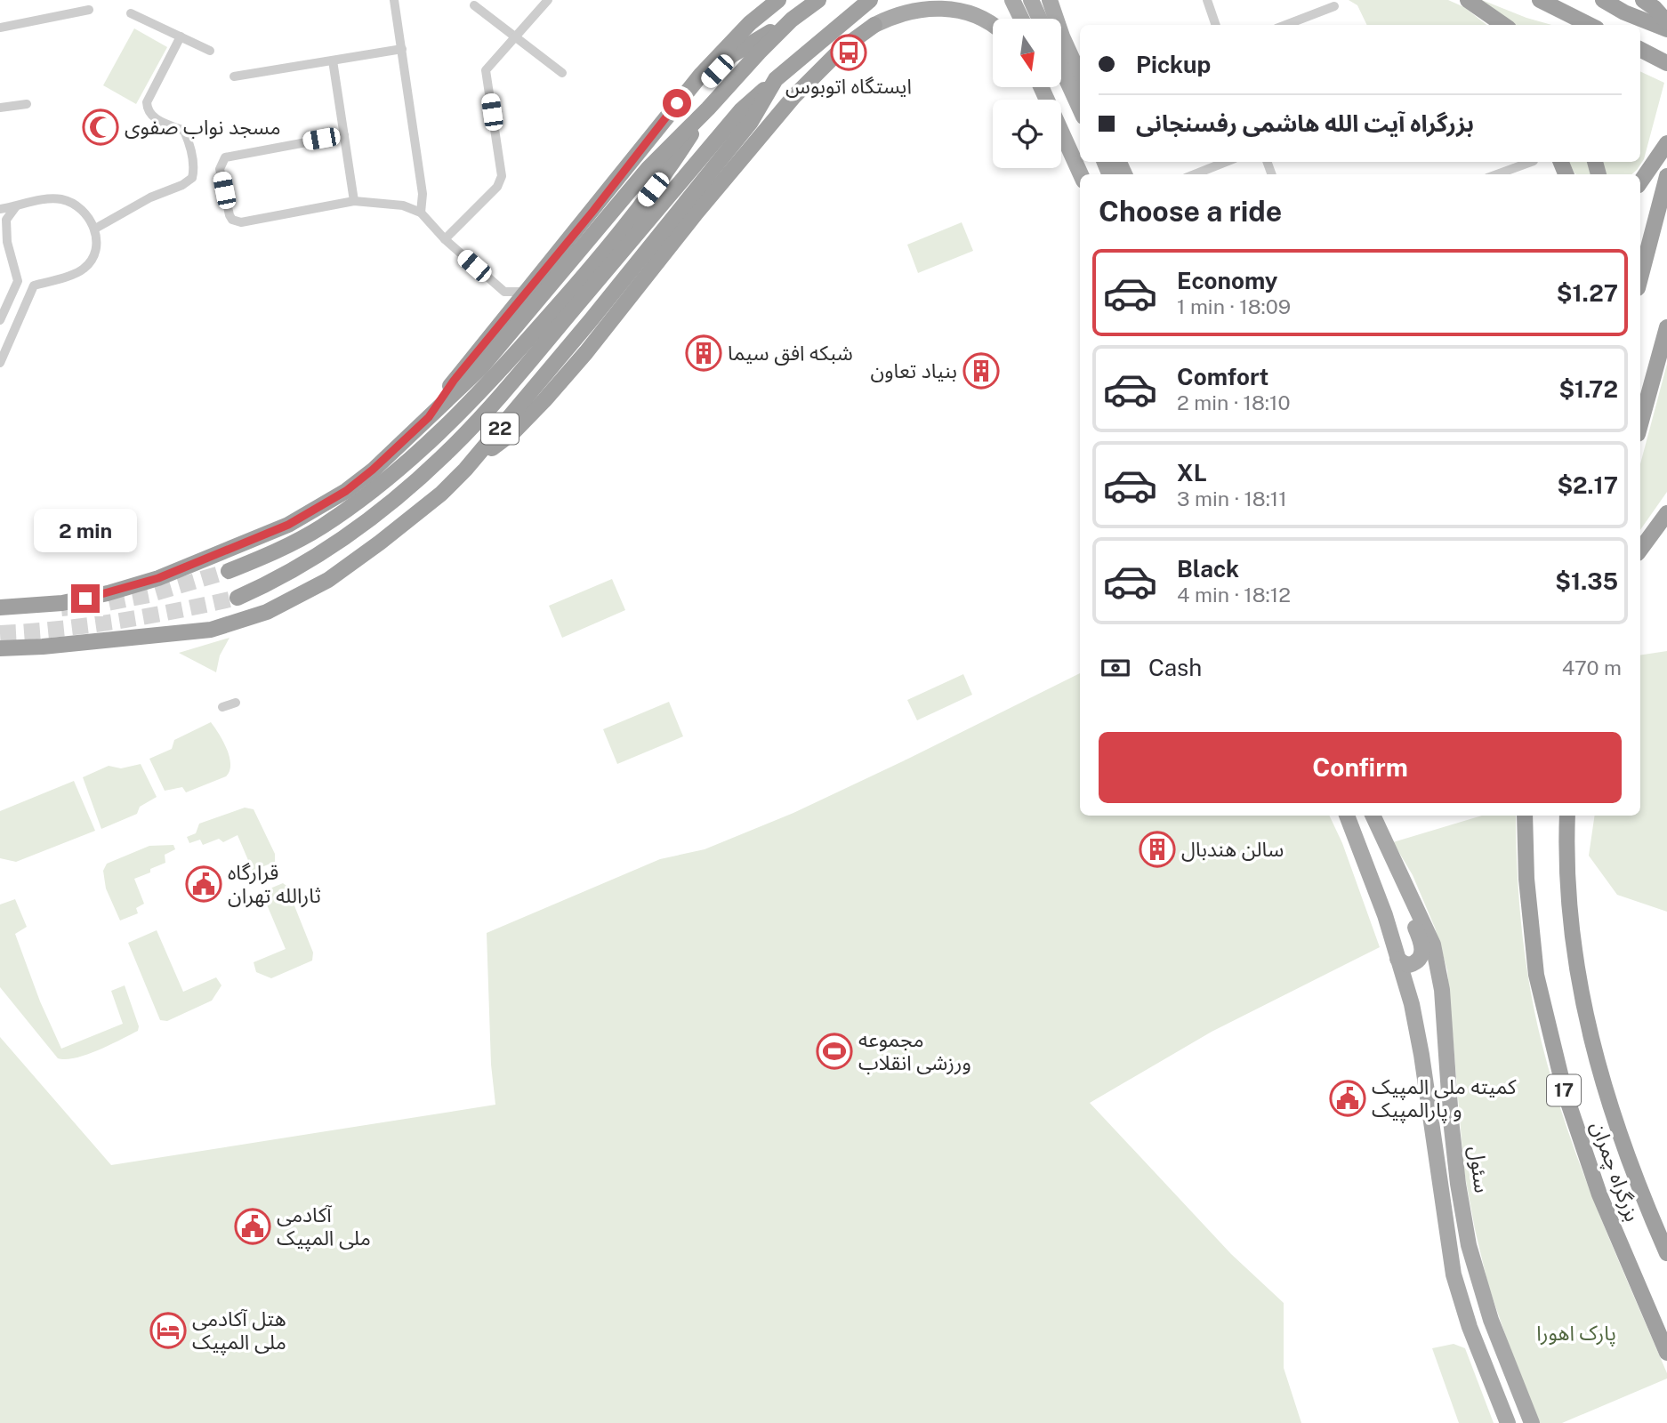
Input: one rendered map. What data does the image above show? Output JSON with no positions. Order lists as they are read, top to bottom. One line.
{"streets":{"highway":["22","17","بزرگراه چمران"],"main road":["سئول"]},"parks":["پارک اهورا"],"places":{"bus stop":["ایستگاه اتوبوس"],"mosque":["مسجد نواب صفوی"],"building":["شبکه افق سیما","بنیاد تعاون","سالن هندبال"],"public building":["قرارگاه ثارالله تهران","کمیته ملی المپیک و پارالمپیک","آکادمی ملی المپیک"],"sports":["مجموعه ورزشی انقلاب"],"hotel":["هتل آکادمی ملی المپیک"]},"north":"bottom","page":{"banner":["Pickup","بزرگراه آیت الله هاشمی رفسنجانی"],"heading":"Choose a ride","list":[{"name":"Economy","note":"1 min · 18:09","value":"$1.27"},{"name":"Comfort","note":"2 min · 18:10","value":"$1.72"},{"name":"XL","note":"3 min · 18:11","value":"$2.17"},{"name":"Black","note":"4 min · 18:12","value":"$1.35"}],"bubble":"2 min","pay":["Cash","470 m"],"buttons":"Confirm"}}
